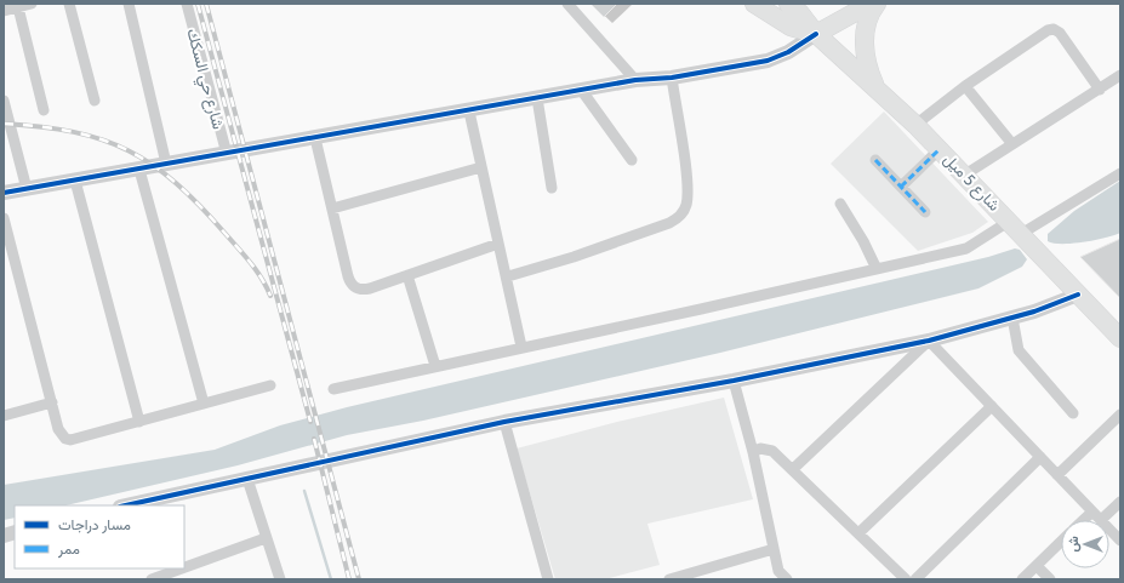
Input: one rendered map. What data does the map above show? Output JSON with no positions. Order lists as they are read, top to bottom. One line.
{"streets":{"main road":["شارع 5 ميل"],"street":["شارع حي السكك"]},"legend":["مسار دراجات","ممر"],"north":"left"}
